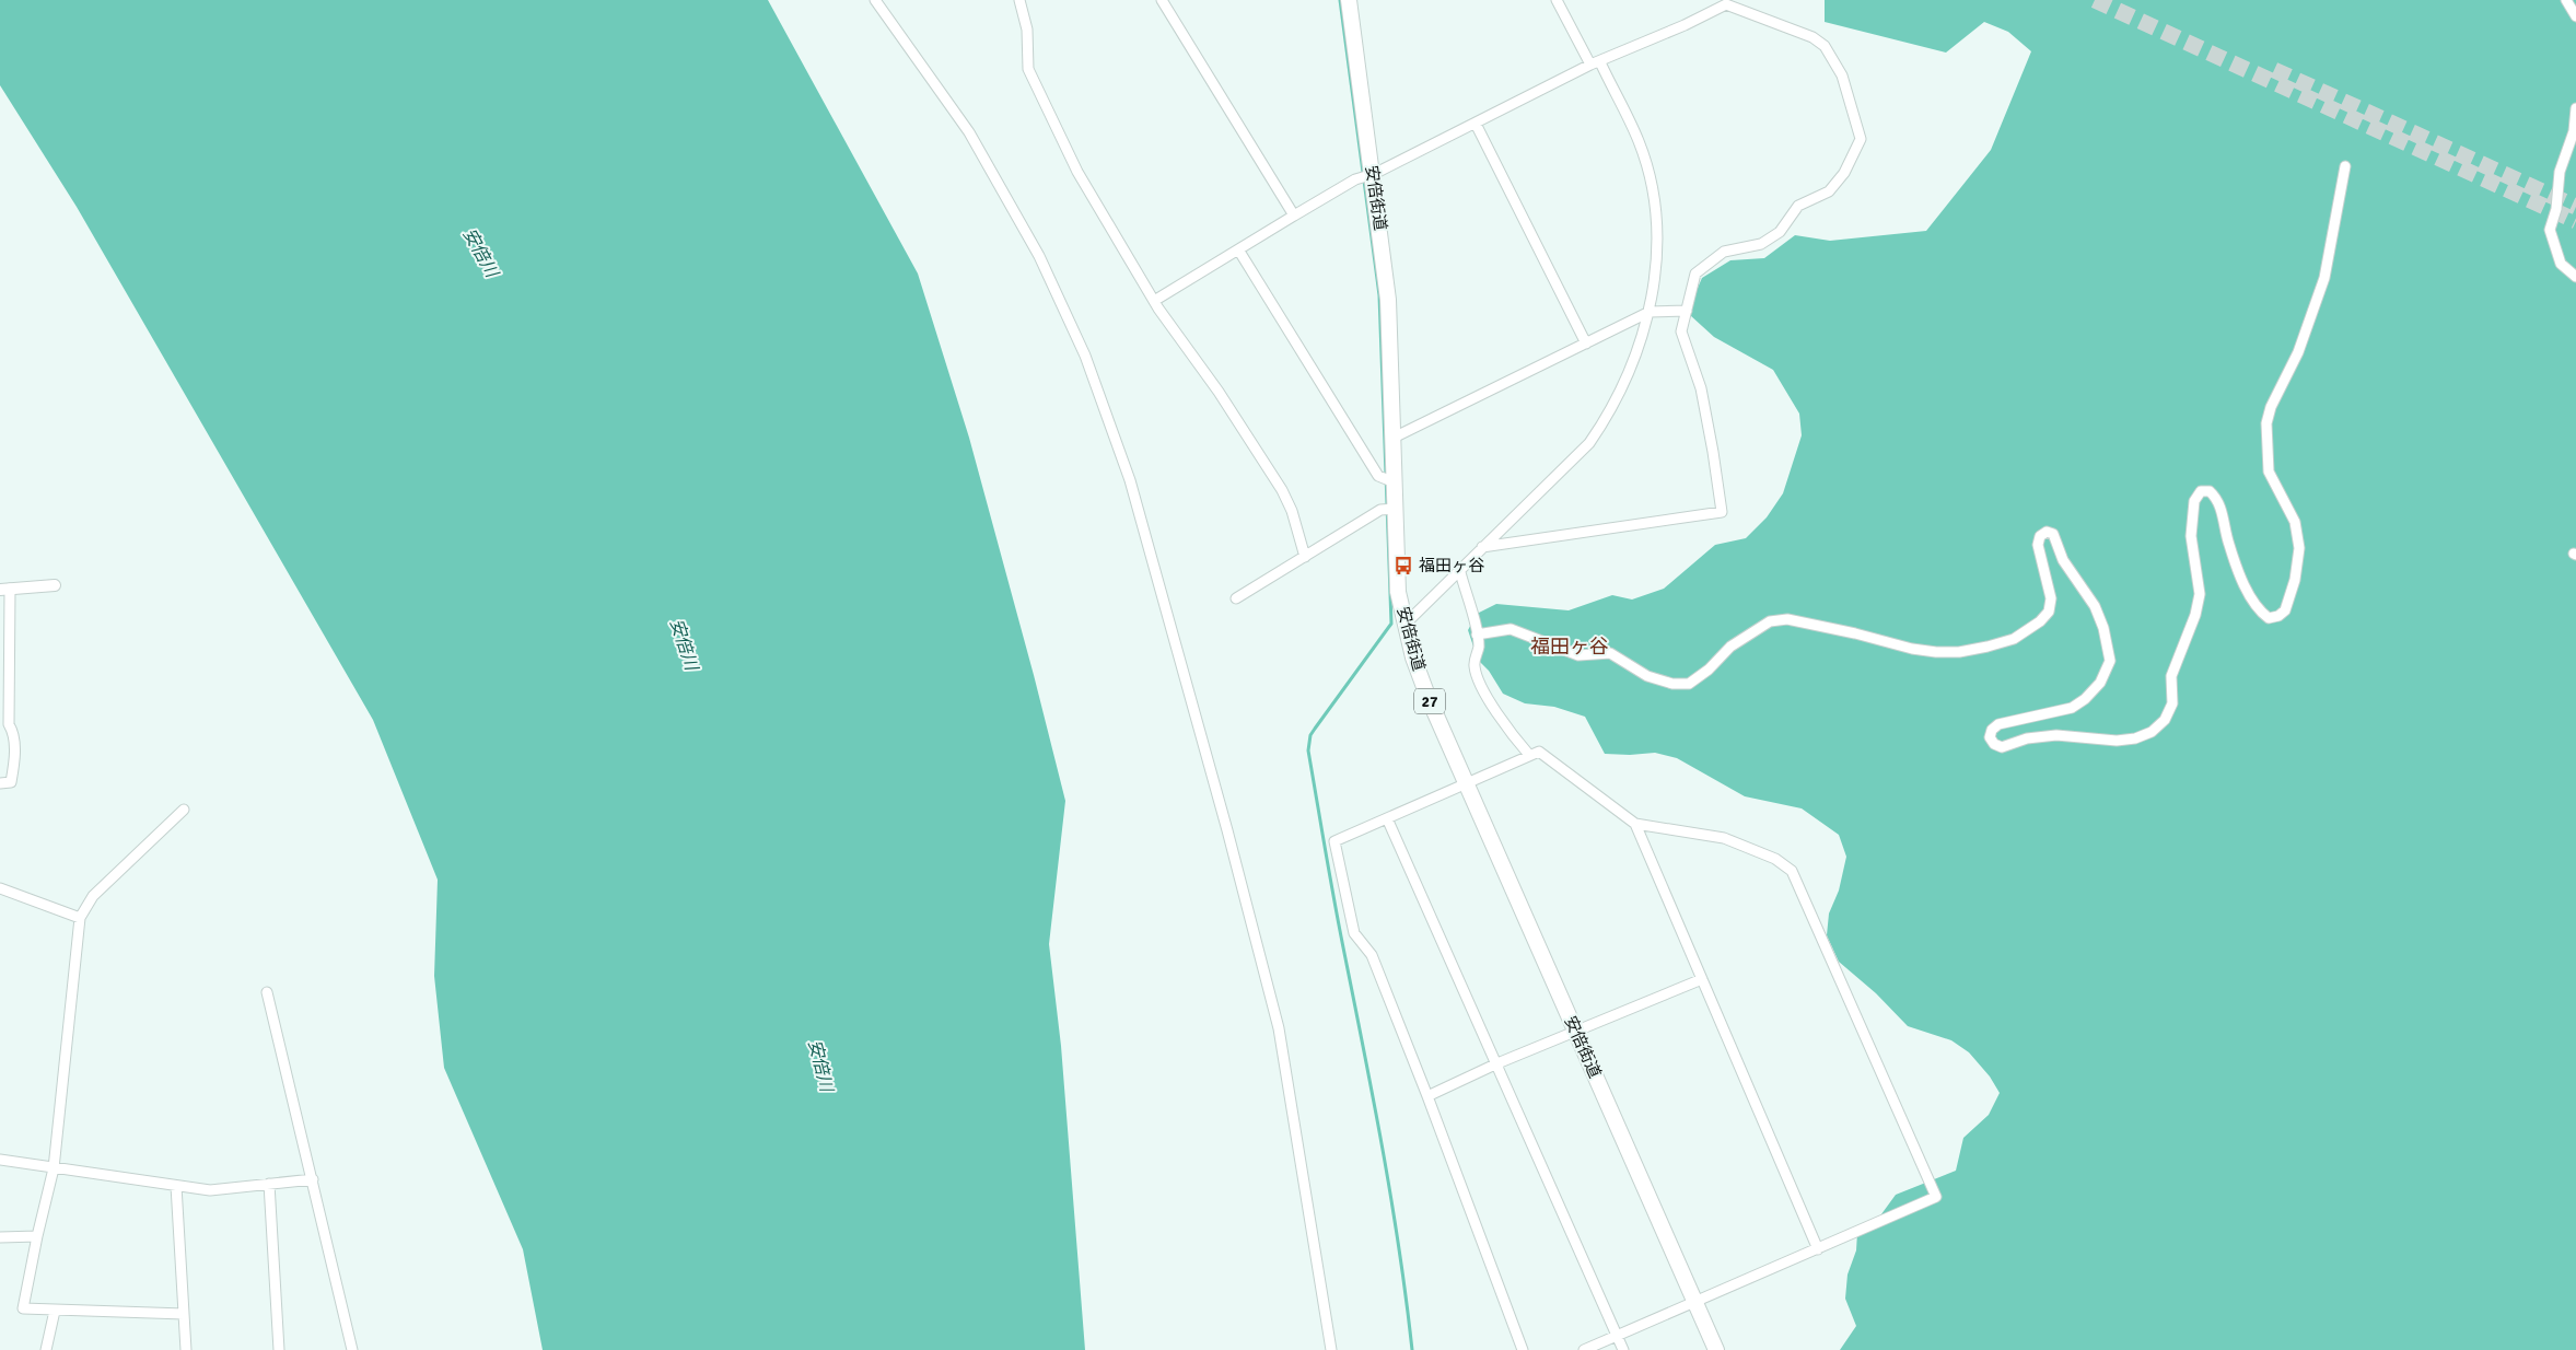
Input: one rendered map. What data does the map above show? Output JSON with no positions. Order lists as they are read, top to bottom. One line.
{"streets":{"main road":["安倍街道","27"]},"districts":["福田ヶ谷"],"water":["安倍川"],"places":{"bus stop":["福田ヶ谷"]}}
